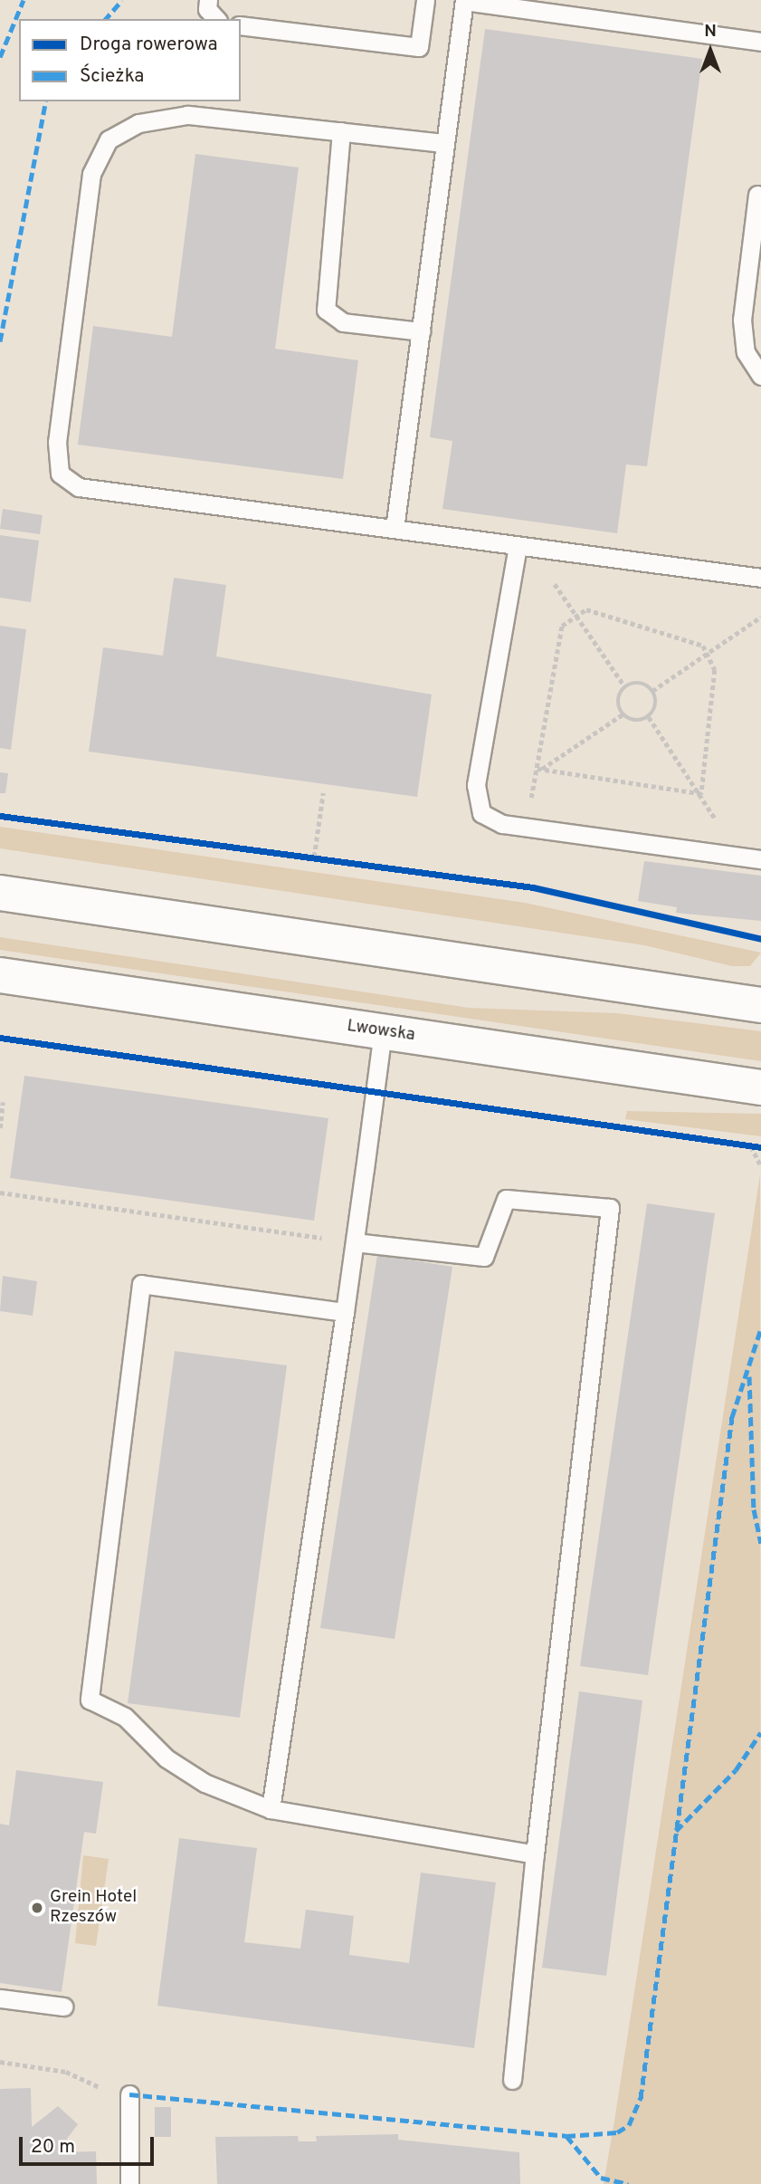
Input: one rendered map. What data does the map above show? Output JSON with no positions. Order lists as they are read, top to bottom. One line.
{"streets":{"main road":["Lwowska"]},"places":["Grein Hotel Rzeszów"],"legend":["Droga rowerowa","Ścieżka"],"scale_bar":"20 m","north":"top"}
